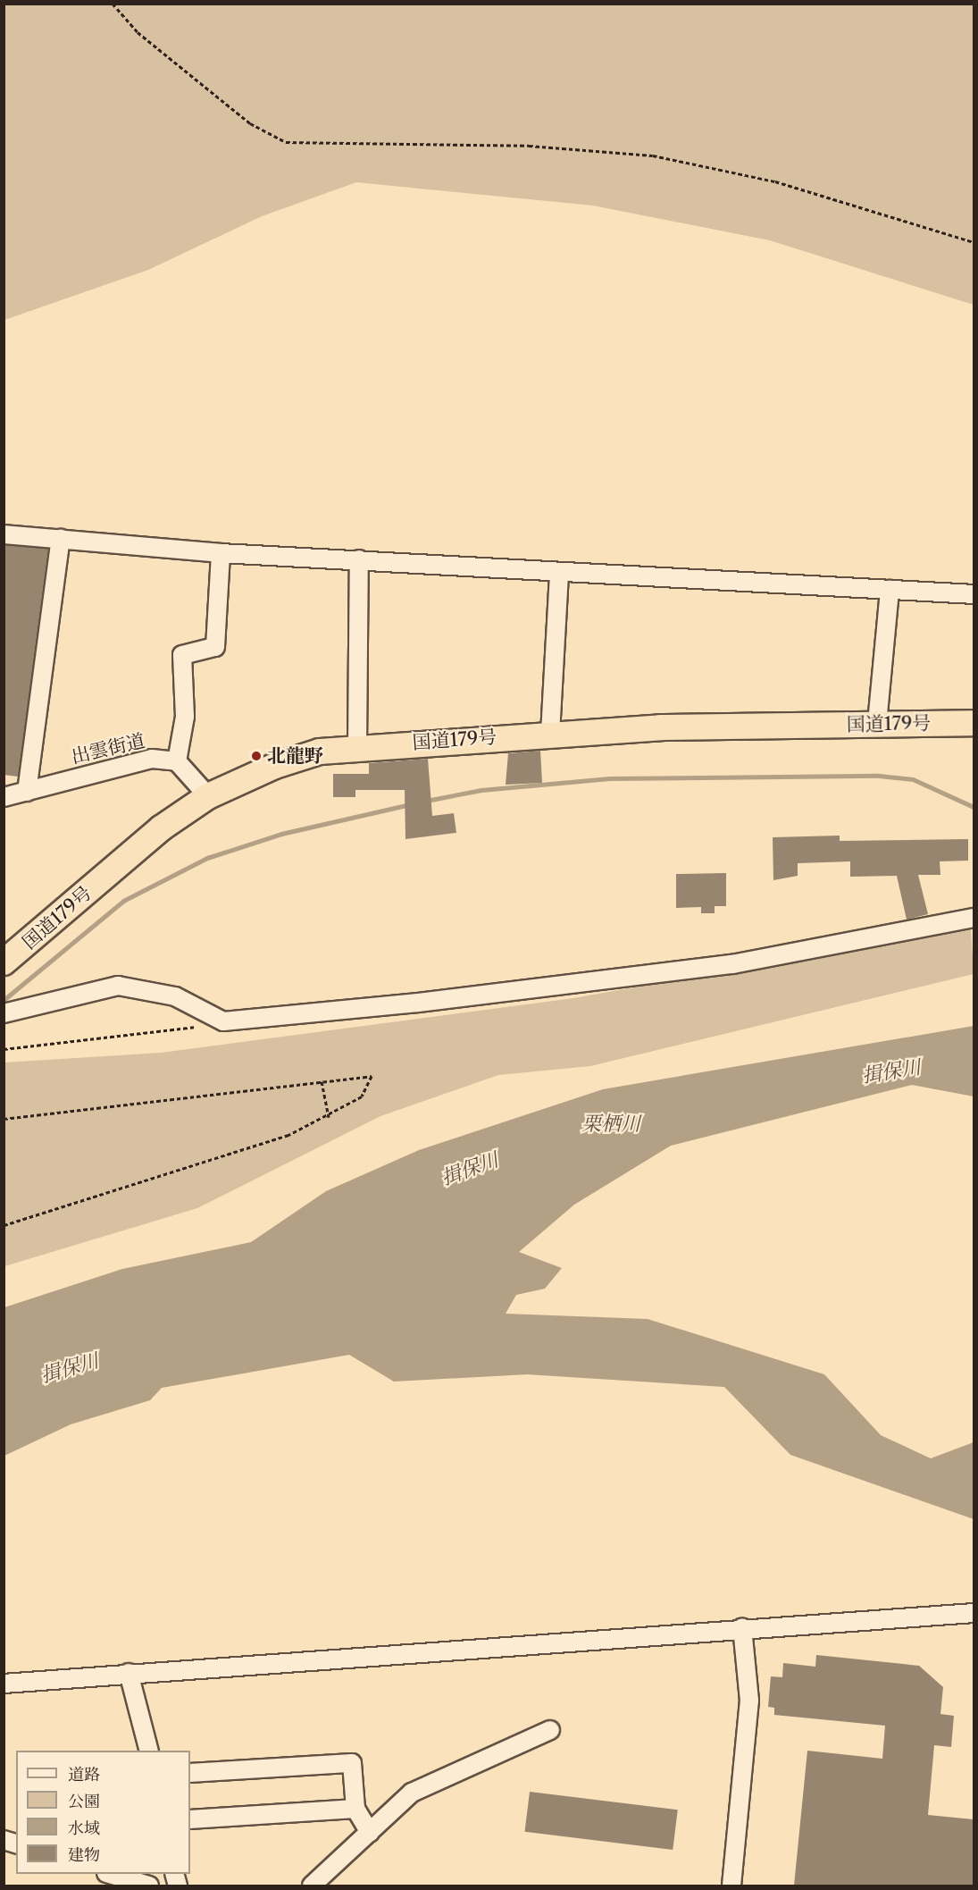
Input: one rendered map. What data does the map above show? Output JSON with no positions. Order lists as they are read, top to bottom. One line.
{"streets":{"highway":["国道179号"],"street":["出雲街道"]},"water":["揖保川","栗栖川"],"places":["北龍野"],"legend":["道路","公園","水域","建物"]}
